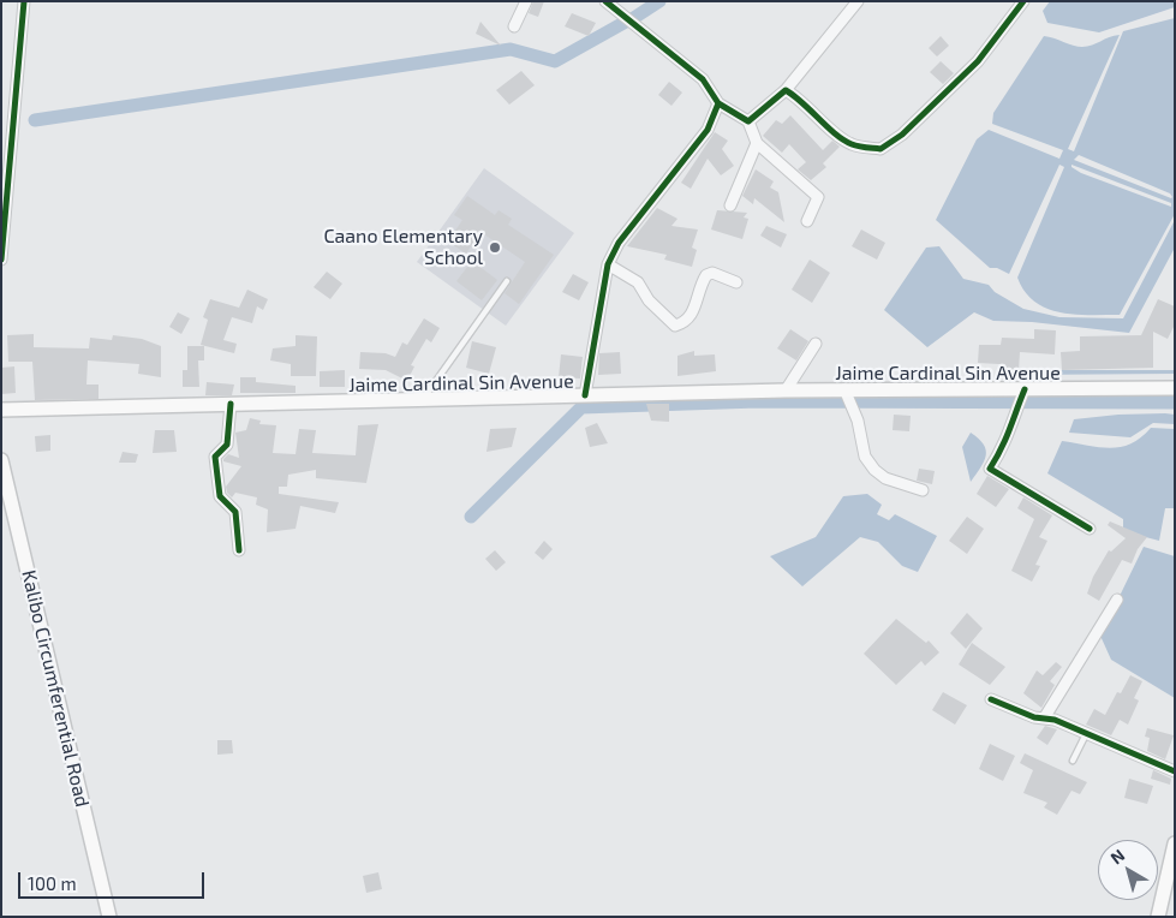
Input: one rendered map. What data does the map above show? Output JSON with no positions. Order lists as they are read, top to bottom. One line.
{"streets":{"main road":["Jaime Cardinal Sin Avenue","Kalibo Circumferential Road"]},"places":["Caano Elementary School"],"scale_bar":"100 m","north":"top left"}
